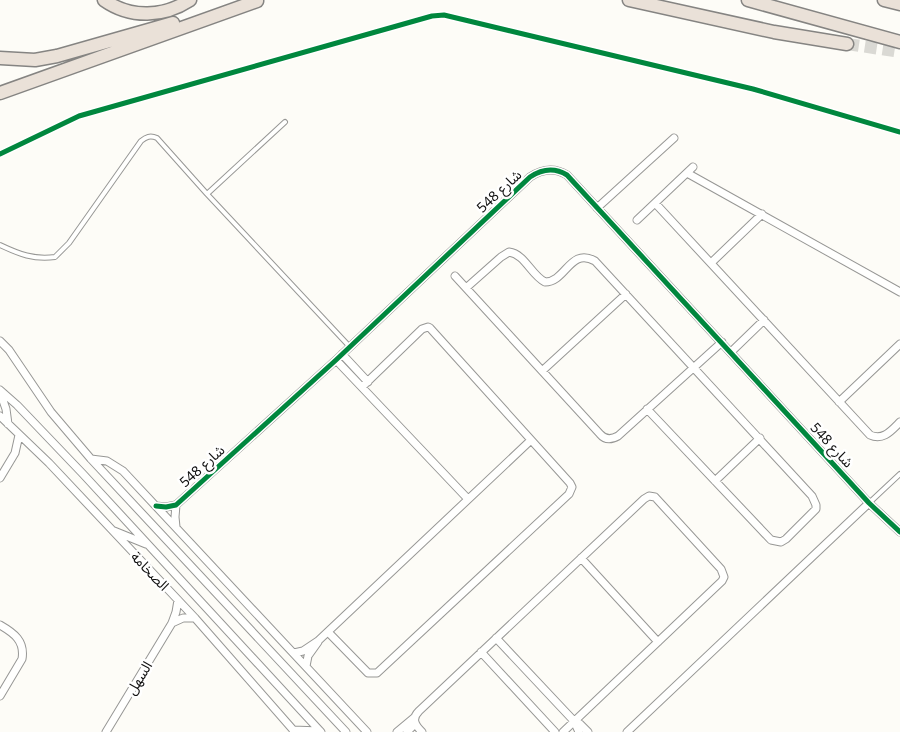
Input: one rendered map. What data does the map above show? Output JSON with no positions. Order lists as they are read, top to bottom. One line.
{"streets":{"street":["شارع 548","الصخامة","السهل"]},"crossings":[["الصخامة","السهل"]]}
